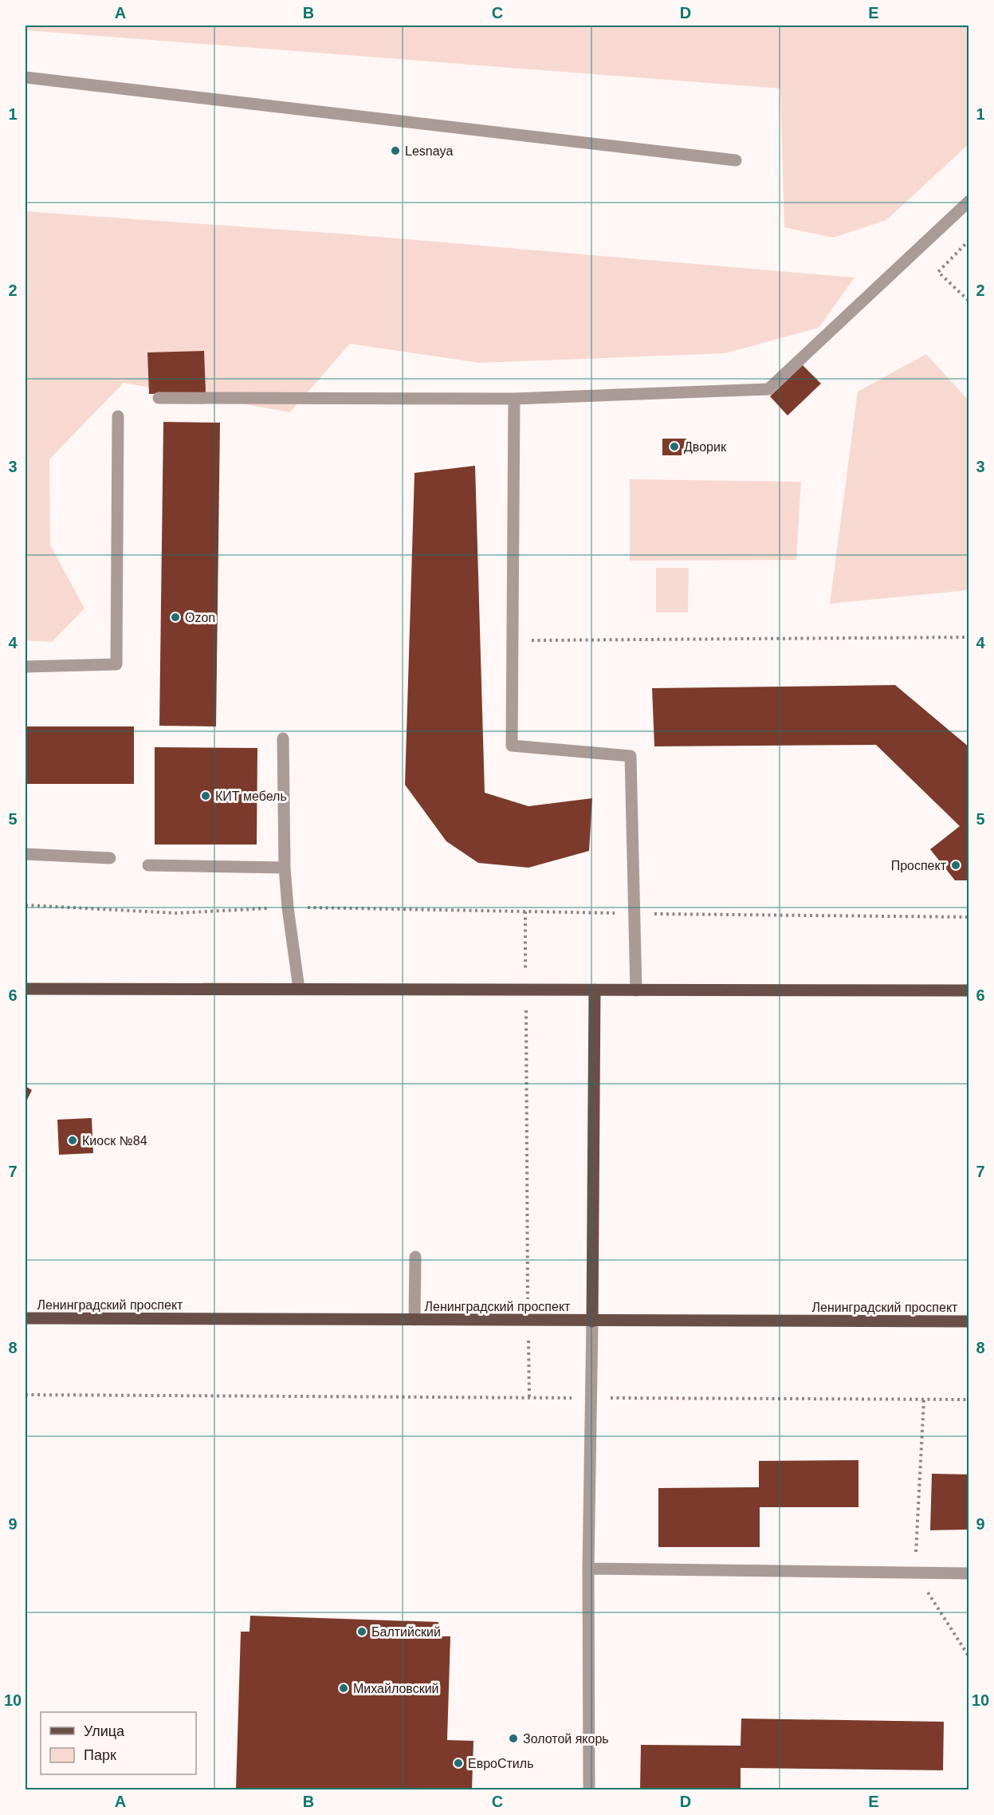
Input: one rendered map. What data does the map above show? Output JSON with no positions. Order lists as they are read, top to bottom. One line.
{"streets":{"main road":["Ленинградский проспект"]},"places":["Lesnaya","Дворик","Ozon","КИТ мебель","Проспект","Киоск №84","Балтийский","Михайловский","Золотой якорь","ЕвроСтиль"],"legend":["Улица","Парк"],"grid":{"columns":["A","B","C","D","E"],"rows":["1","2","3","4","5","6","7","8","9","10"]}}
